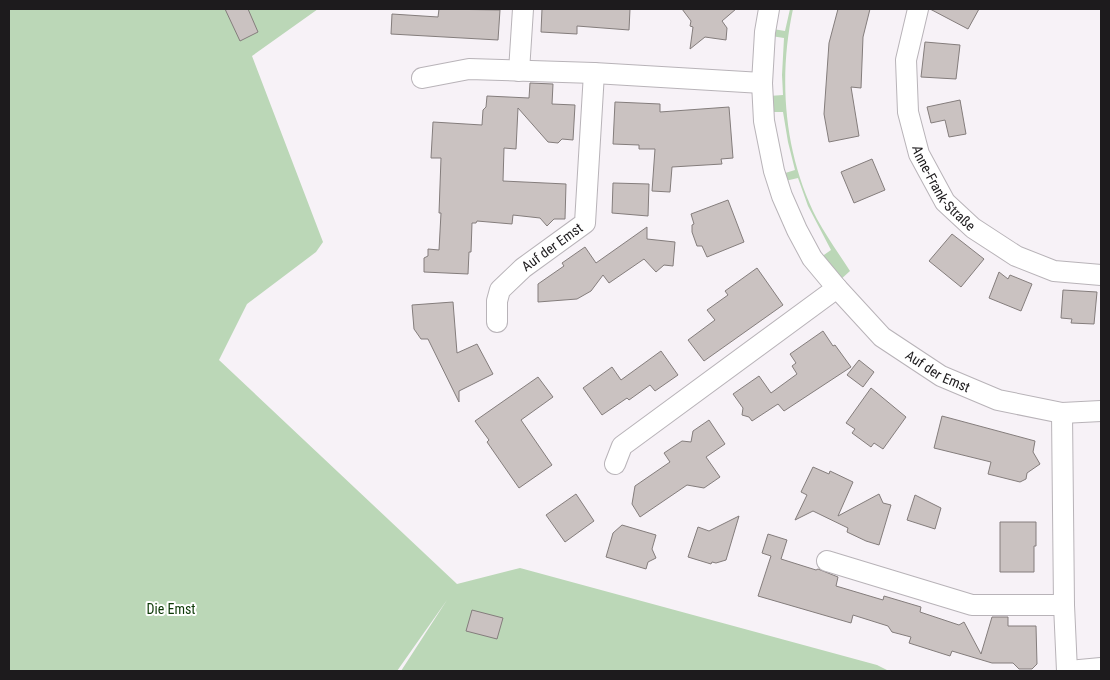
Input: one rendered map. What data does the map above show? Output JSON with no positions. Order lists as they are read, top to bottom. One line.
{"streets":{"street":["Anne-Frank-Straße","Auf der Emst"]},"parks":["Die Emst"]}
